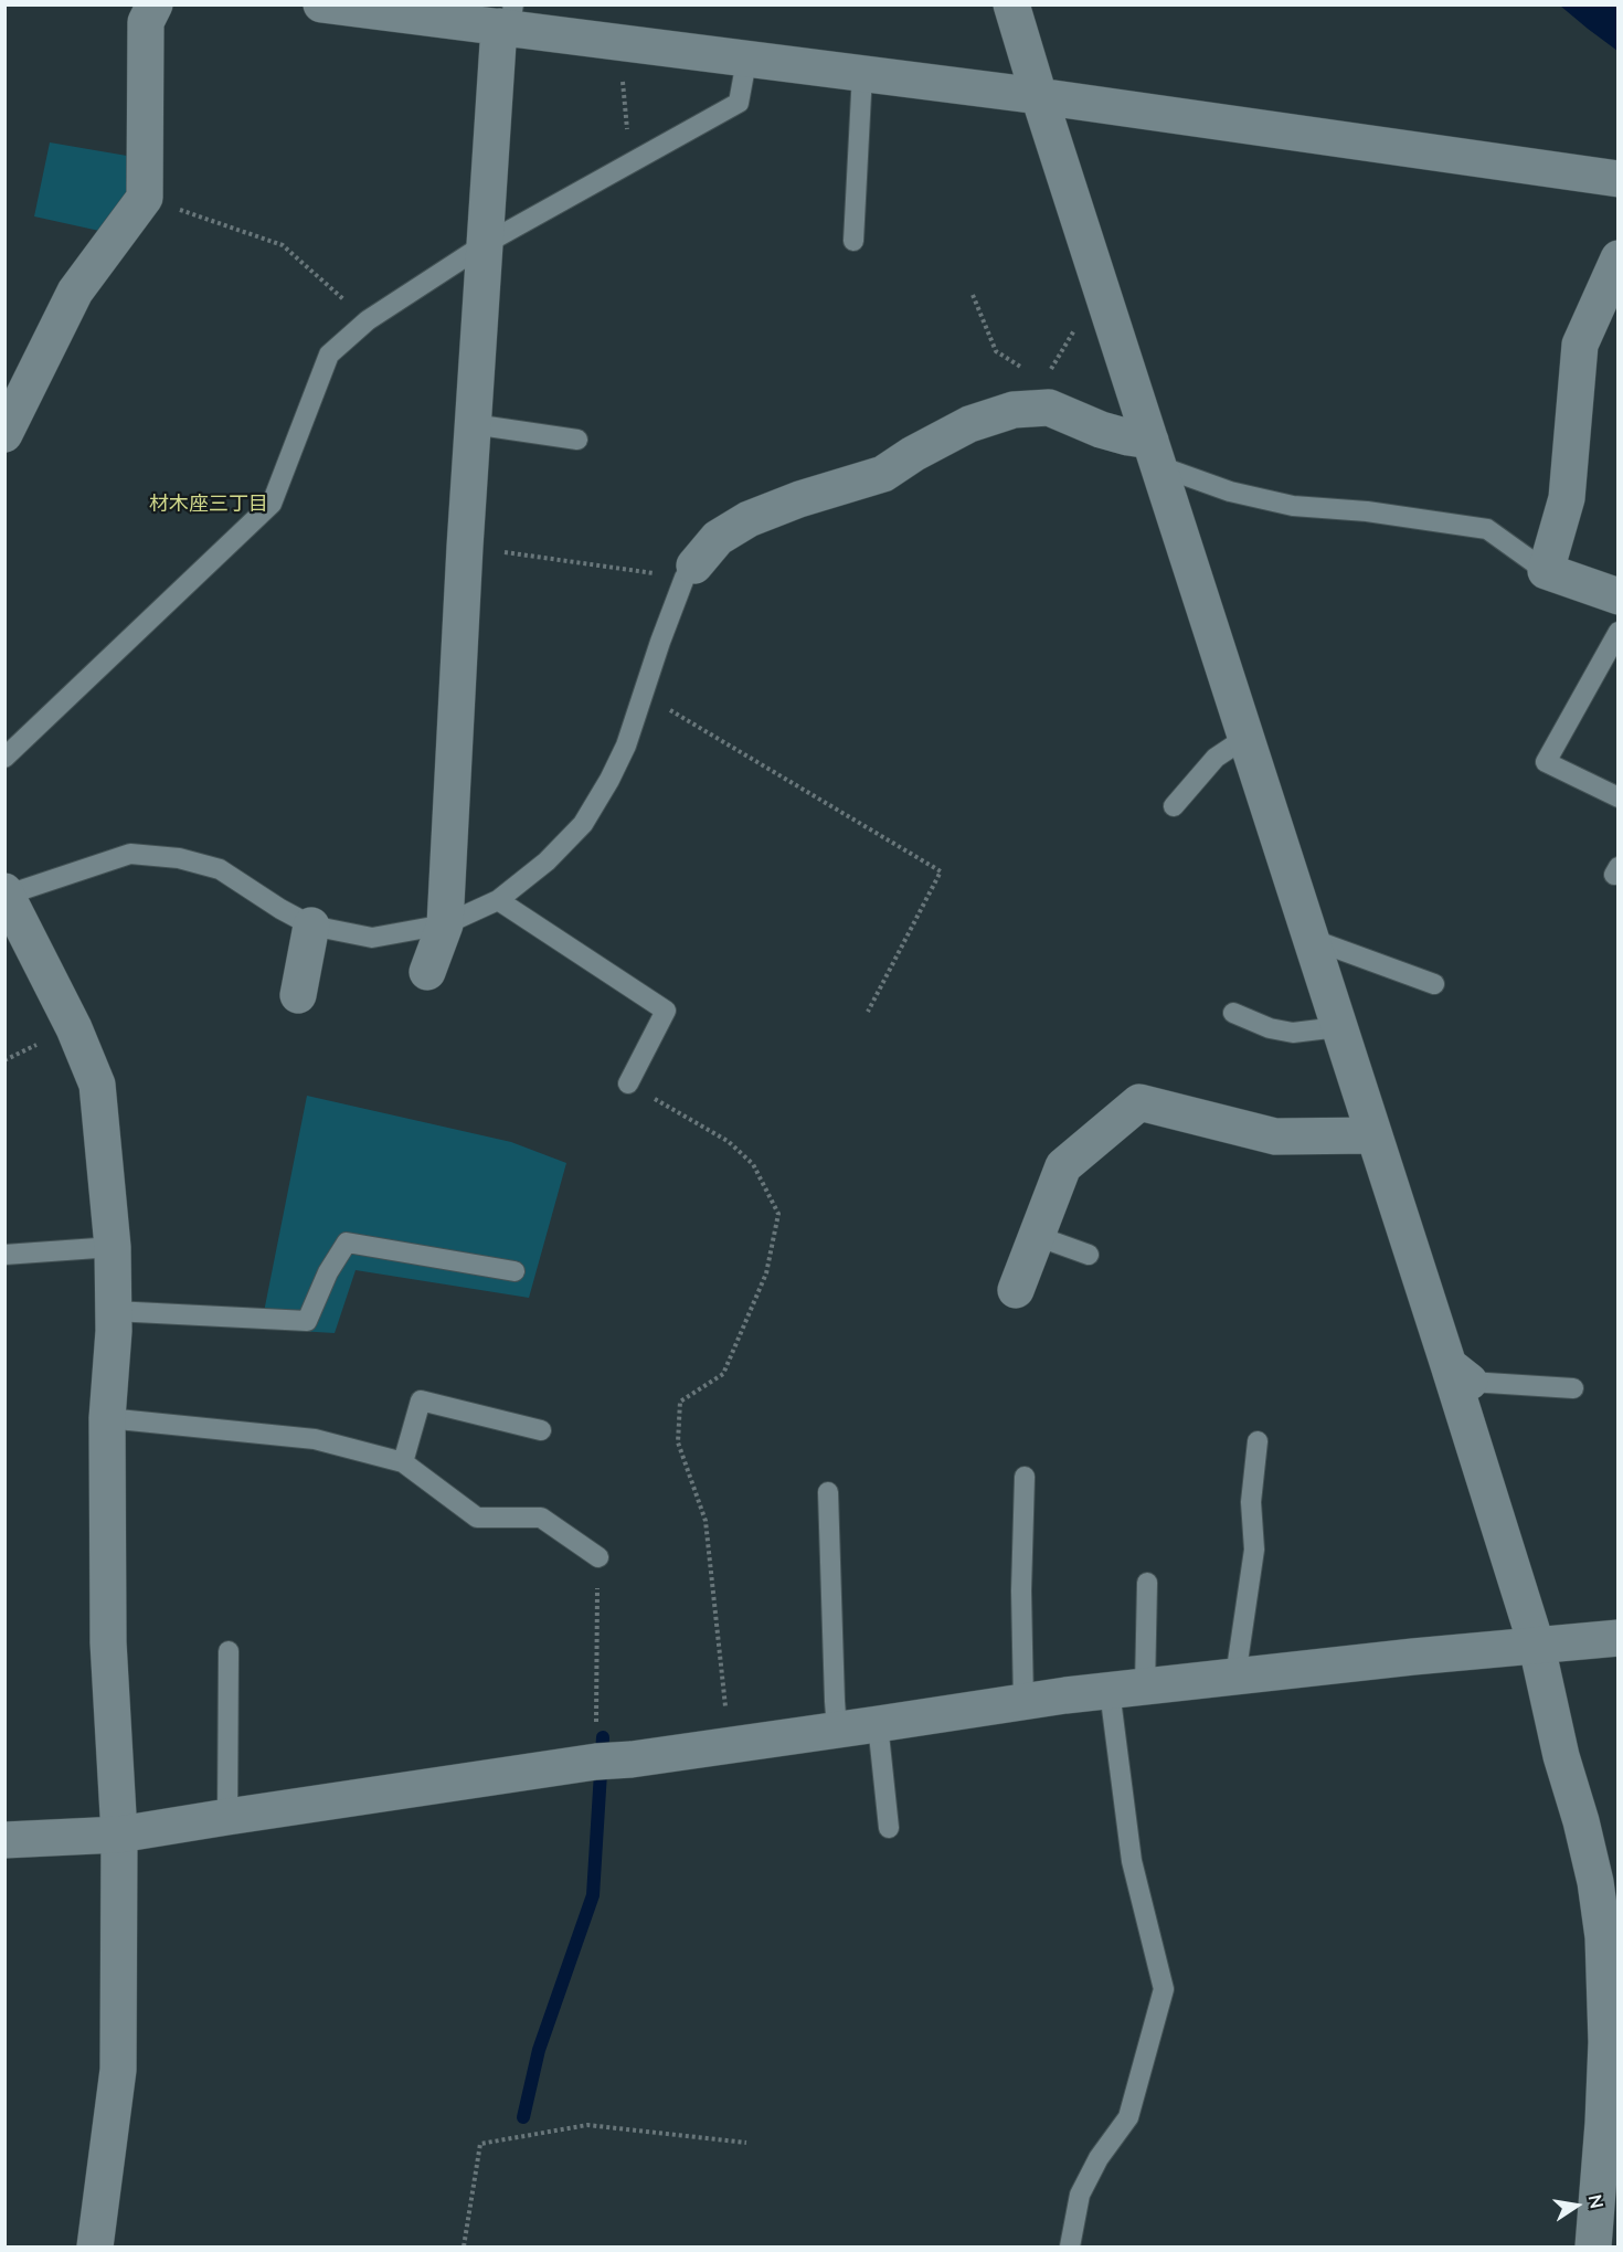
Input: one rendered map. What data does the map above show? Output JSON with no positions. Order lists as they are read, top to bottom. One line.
{"districts":["材木座三丁目"],"north":"right"}
